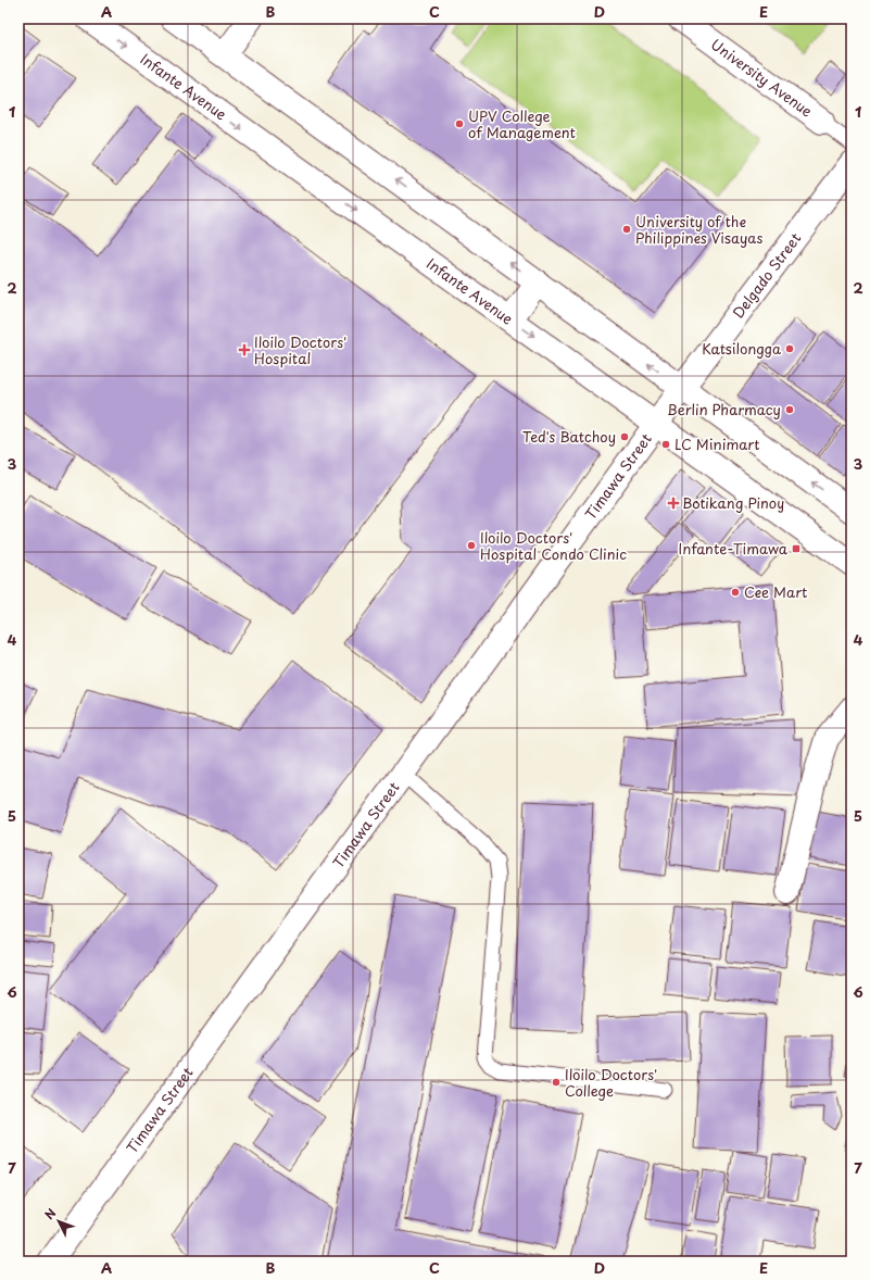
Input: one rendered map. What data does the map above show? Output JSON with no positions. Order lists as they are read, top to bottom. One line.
{"streets":{"main road":["University Avenue","Infante Avenue","Delgado Street","Timawa Street"]},"crossings":[["Infante Avenue","Timawa Street"],["Delgado Street","Timawa Street"]],"places":{"other":["UPV College of Management","University of the Philippines Visayas","Katsilongga","Berlin Pharmacy","Ted's Batchoy","LC Minimart","Iloilo Doctors' Hospital Condo Clinic","Cee Mart","Iloilo Doctors' College"],"health":["Iloilo Doctors' Hospital","Botikang Pinoy"],"transit":["Infante-Timawa"]},"north":"top left","grid":{"columns":["A","B","C","D","E"],"rows":["1","2","3","4","5","6","7"]}}
